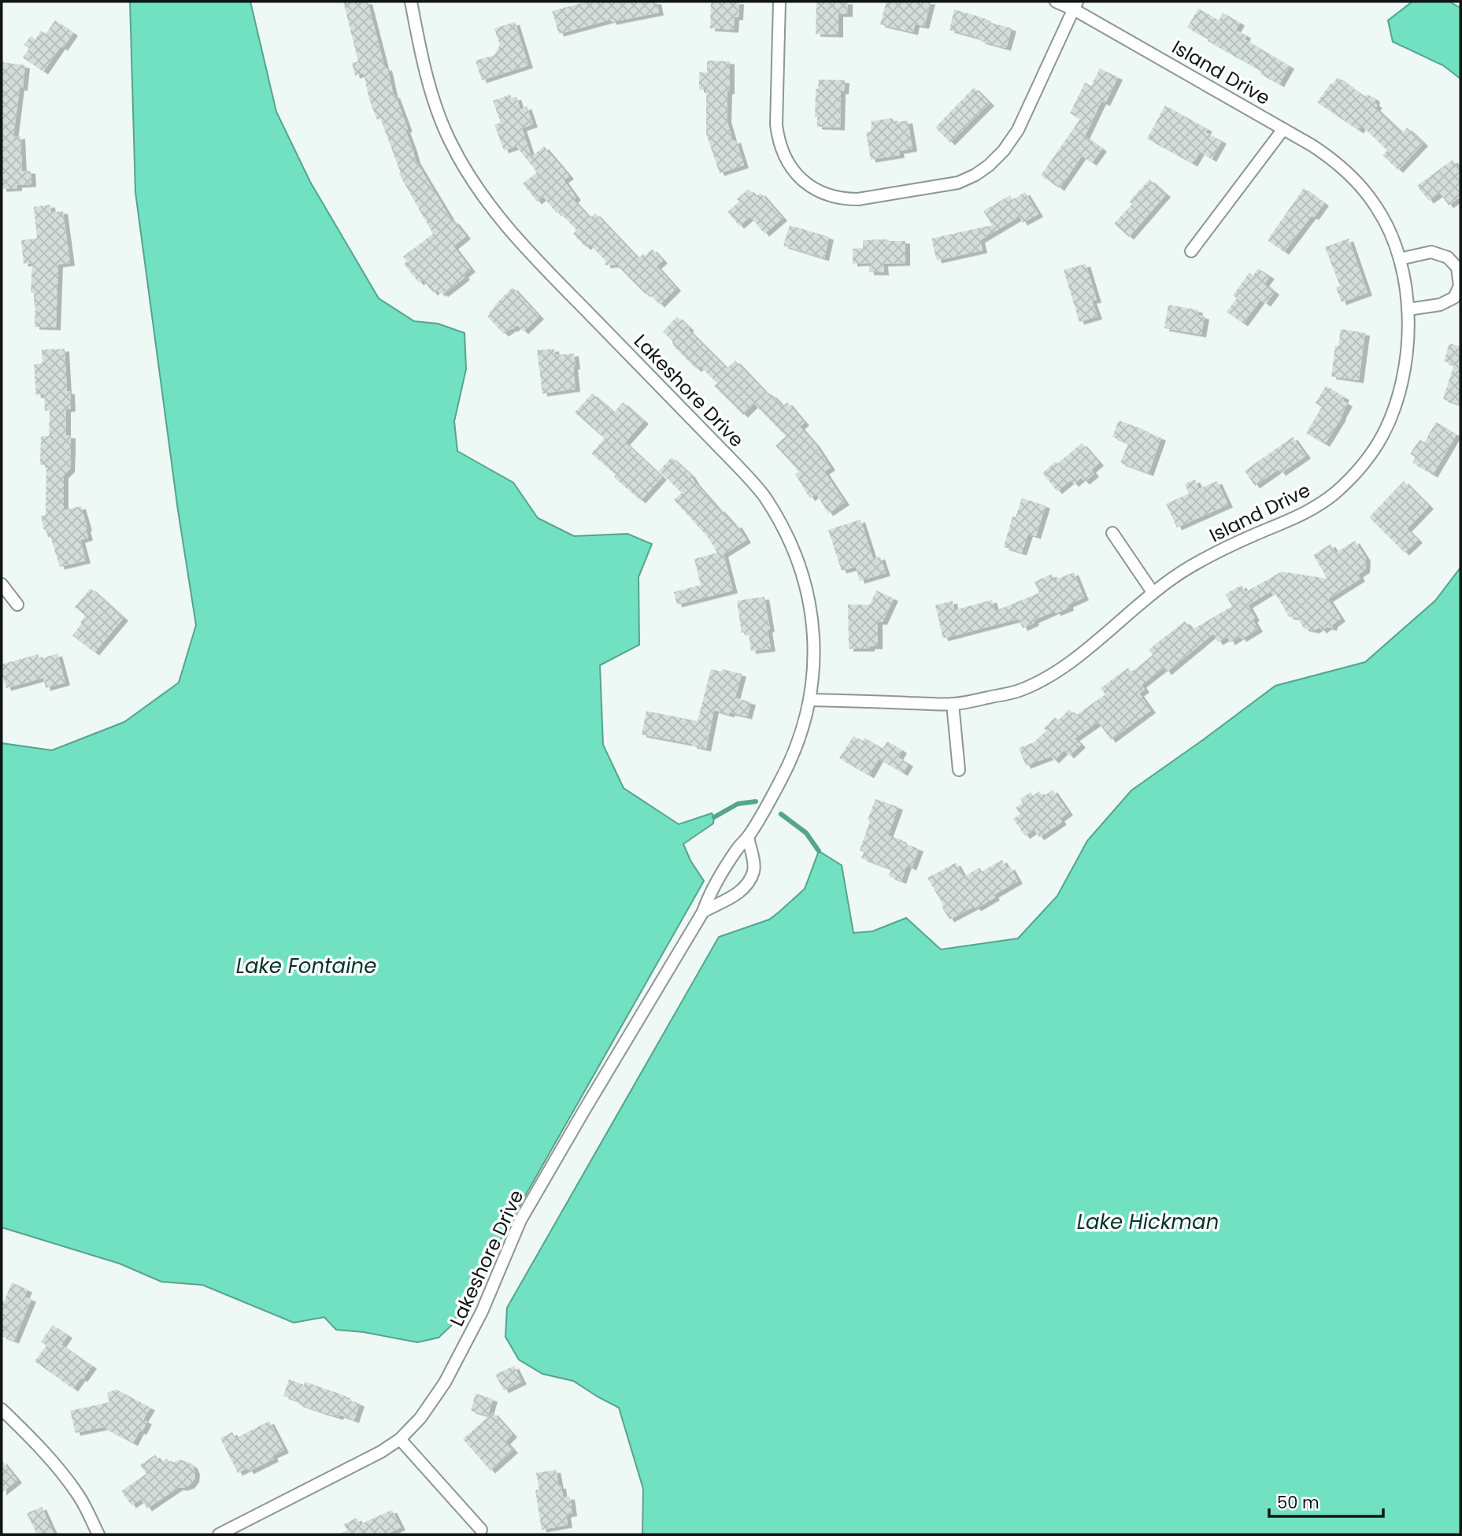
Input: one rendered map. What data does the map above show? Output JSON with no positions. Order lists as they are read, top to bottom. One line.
{"streets":{"street":["Island Drive","Lakeshore Drive"]},"crossings":[["Island Drive","Lakeshore Drive"]],"water":["Lake Fontaine","Lake Hickman"],"scale_bar":"50 m"}
